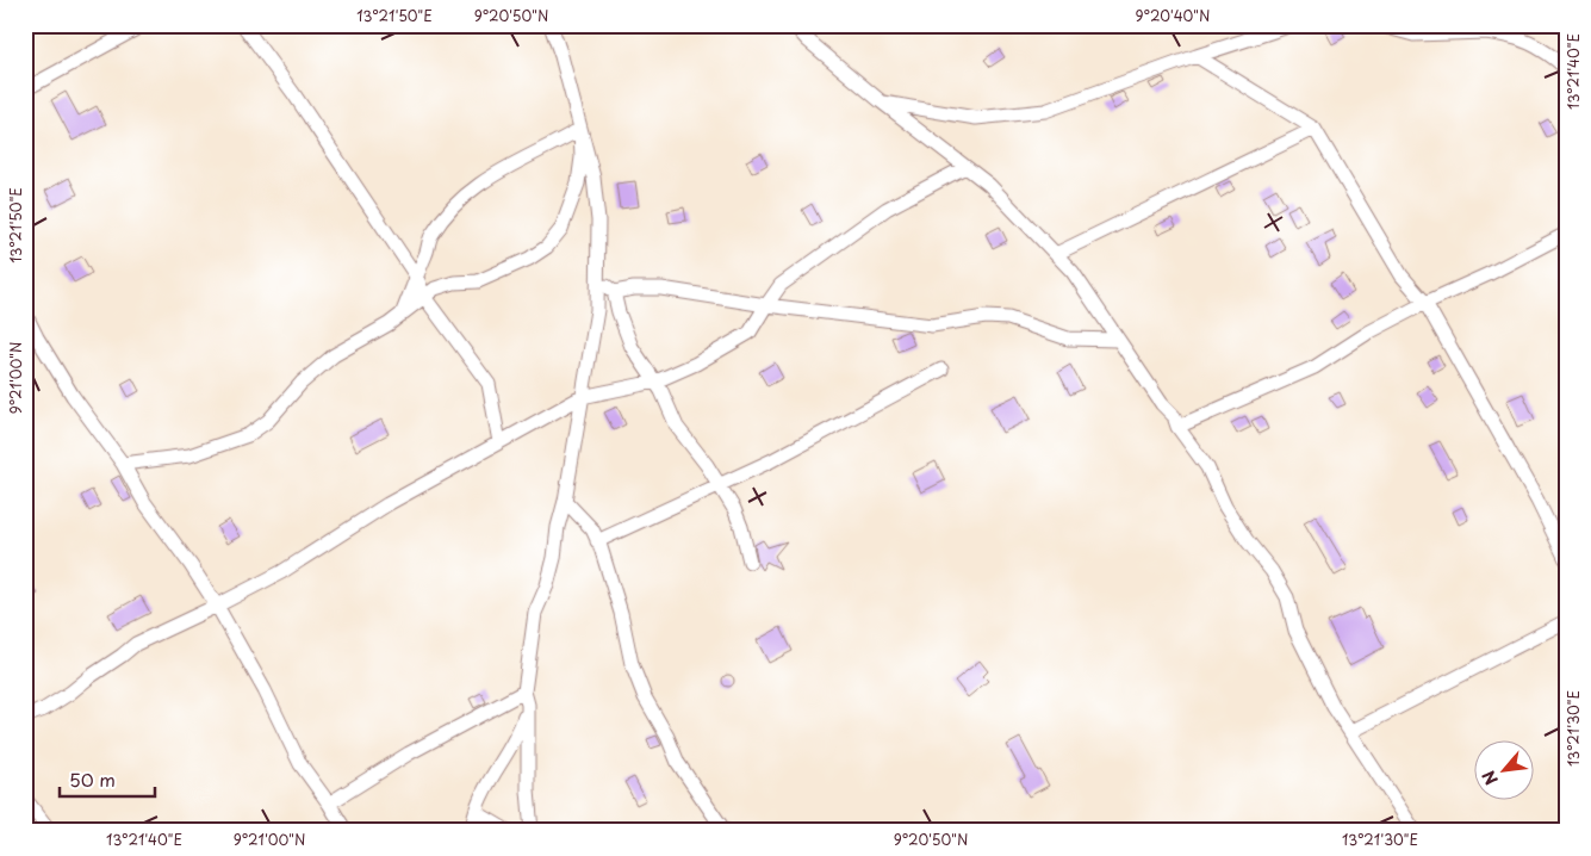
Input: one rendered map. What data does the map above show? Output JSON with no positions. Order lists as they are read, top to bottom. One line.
{"scale_bar":"50 m","north":"bottom left","coordinates":["13°21'50\"E","9°20'50\"N","9°20'40\"N","13°21'40\"E","9°21'00\"N","13°21'30\"E"]}
